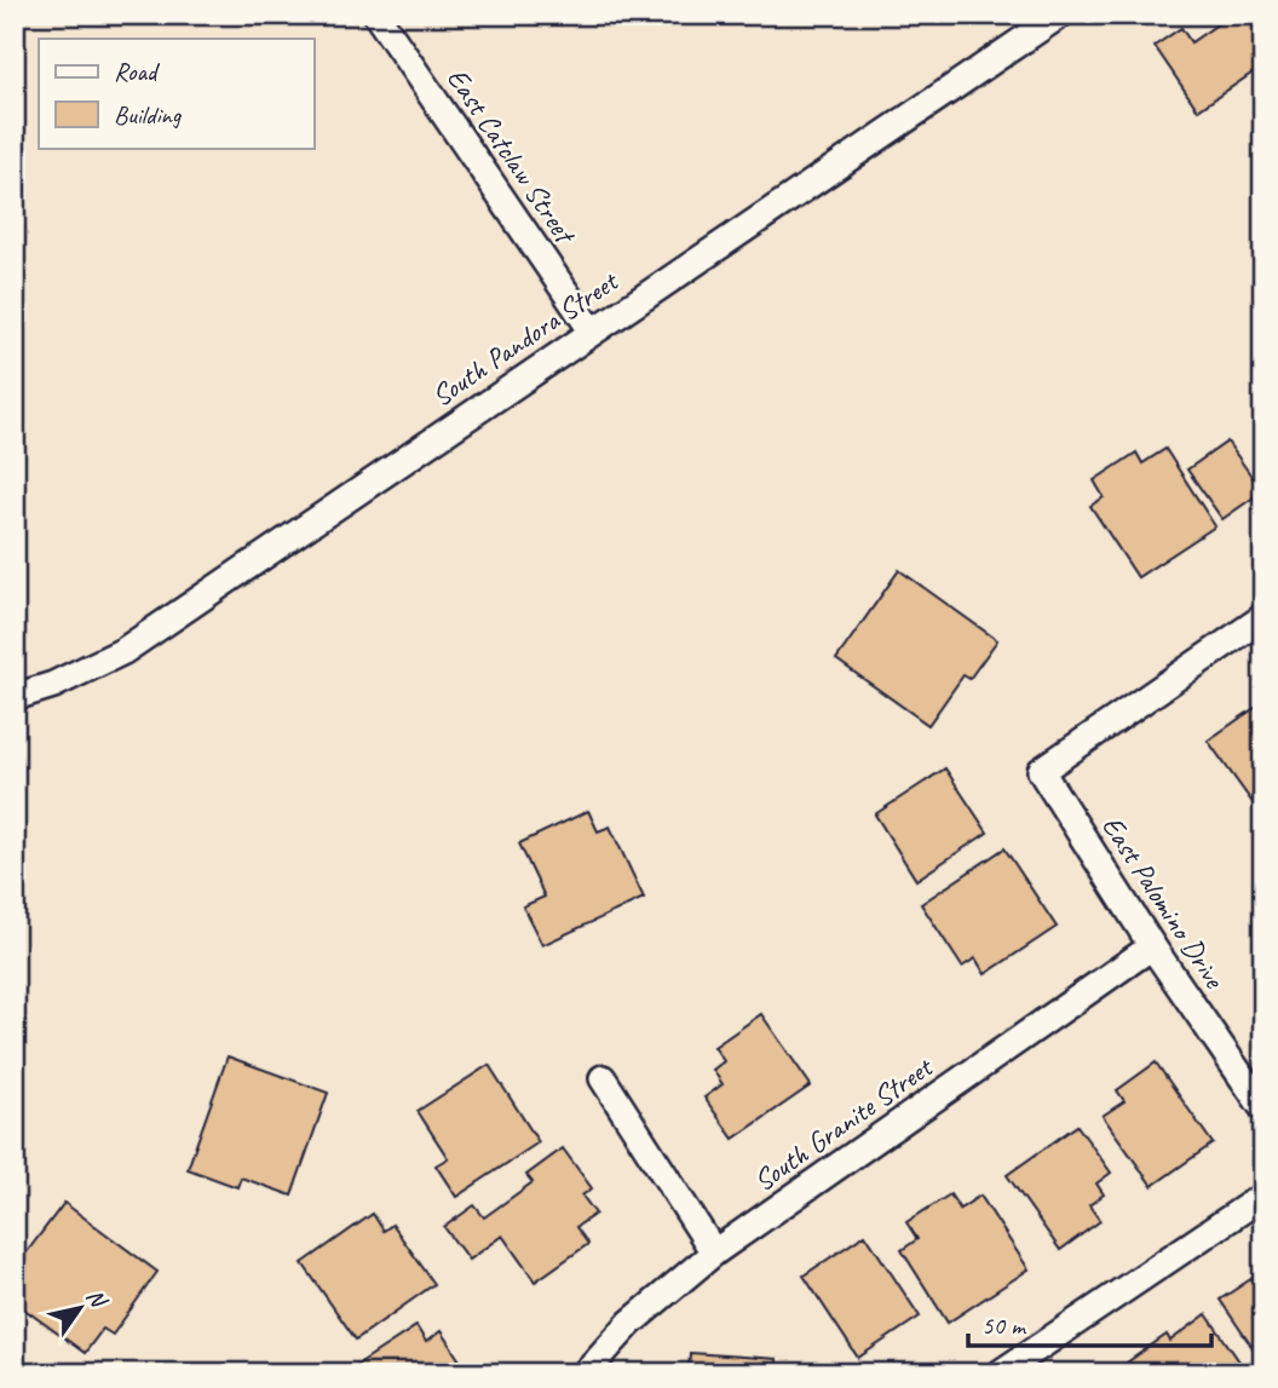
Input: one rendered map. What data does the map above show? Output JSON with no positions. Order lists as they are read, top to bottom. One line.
{"streets":{"street":["East Catclaw Street","South Pandora Street","East Palomino Drive","South Granite Street"]},"crossings":[["East Catclaw Street","South Pandora Street"],["East Palomino Drive","South Granite Street"]],"legend":["Road","Building"],"scale_bar":"50 m","north":"top right"}
